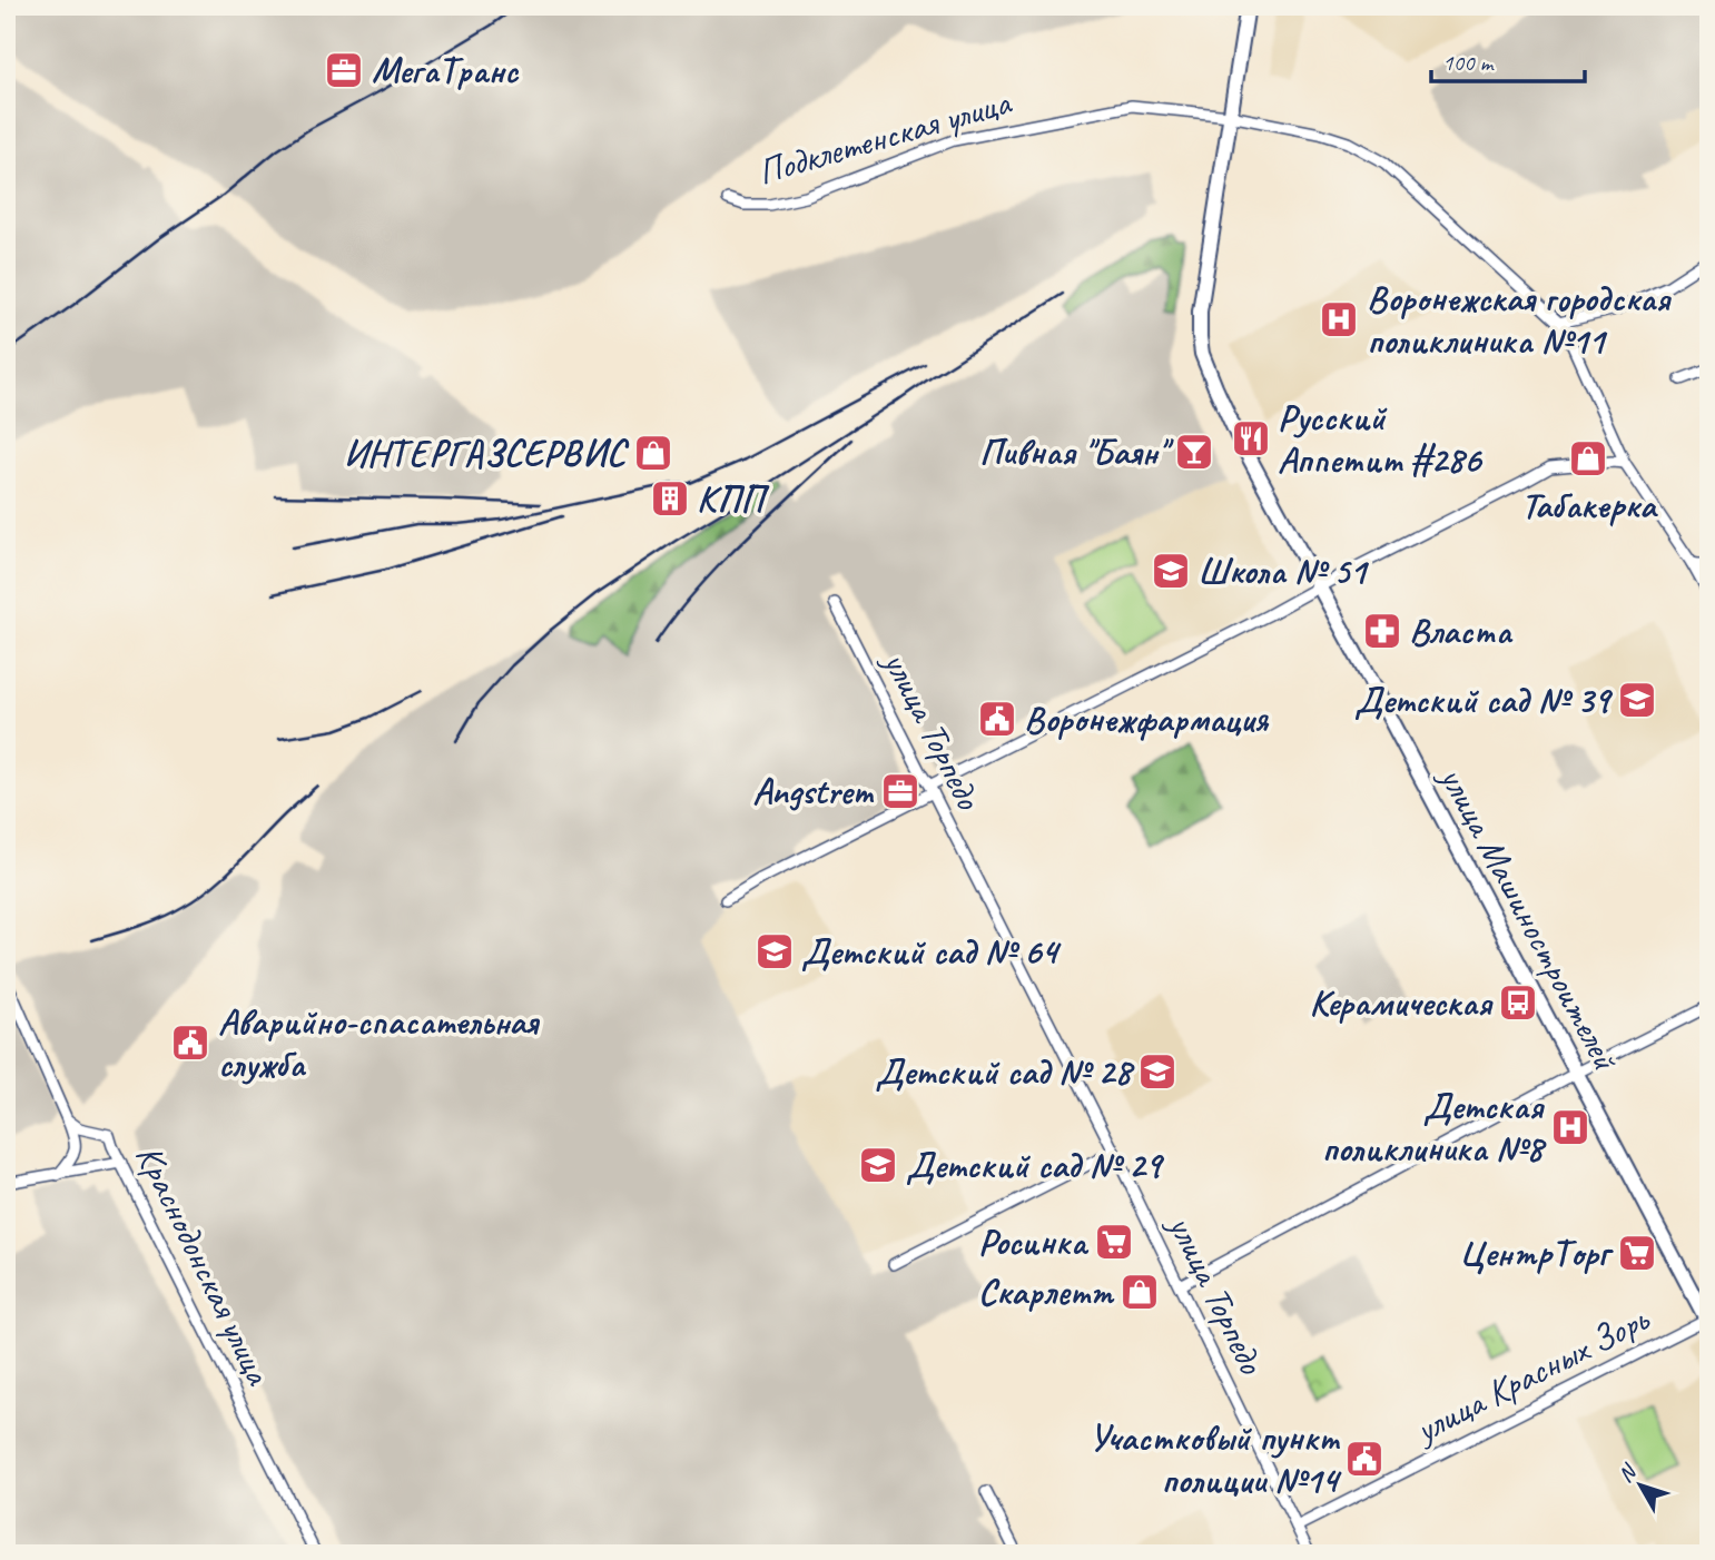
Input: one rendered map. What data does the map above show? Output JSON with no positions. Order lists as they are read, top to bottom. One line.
{"streets":{"street":["Подклетенская улица","улица Торпедо","улица Машиностроителей","Краснодонская улица","улица Красных Зорь"]},"crossings":[["Подклетенская улица","улица Машиностроителей"],["улица Торпедо","улица Красных Зорь"],["улица Машиностроителей","улица Красных Зорь"]],"places":{"office":["МегаТранс","Angstrem"],"hospital":["Воронежская городская поликлиника №11","Детская поликлиника №8"],"restaurant":["Русский Аппетит #286"],"bar":["Пивная \"Баян\""],"shop":["ИНТЕРГАЗСЕРВИС","Табакерка","Скарлетт"],"building":["КПП"],"school or university":["Школа № 51","Детский сад № 39","Детский сад № 64","Детский сад № 28","Детский сад № 29"],"pharmacy":["Власта"],"public building":["Воронежфармация","Аварийно-спасательная служба","Участковый пункт полиции №14"],"bus stop":["Керамическая"],"supermarket":["Росинка","ЦентрТорг"]},"scale_bar":"100 m","north":"top left"}
